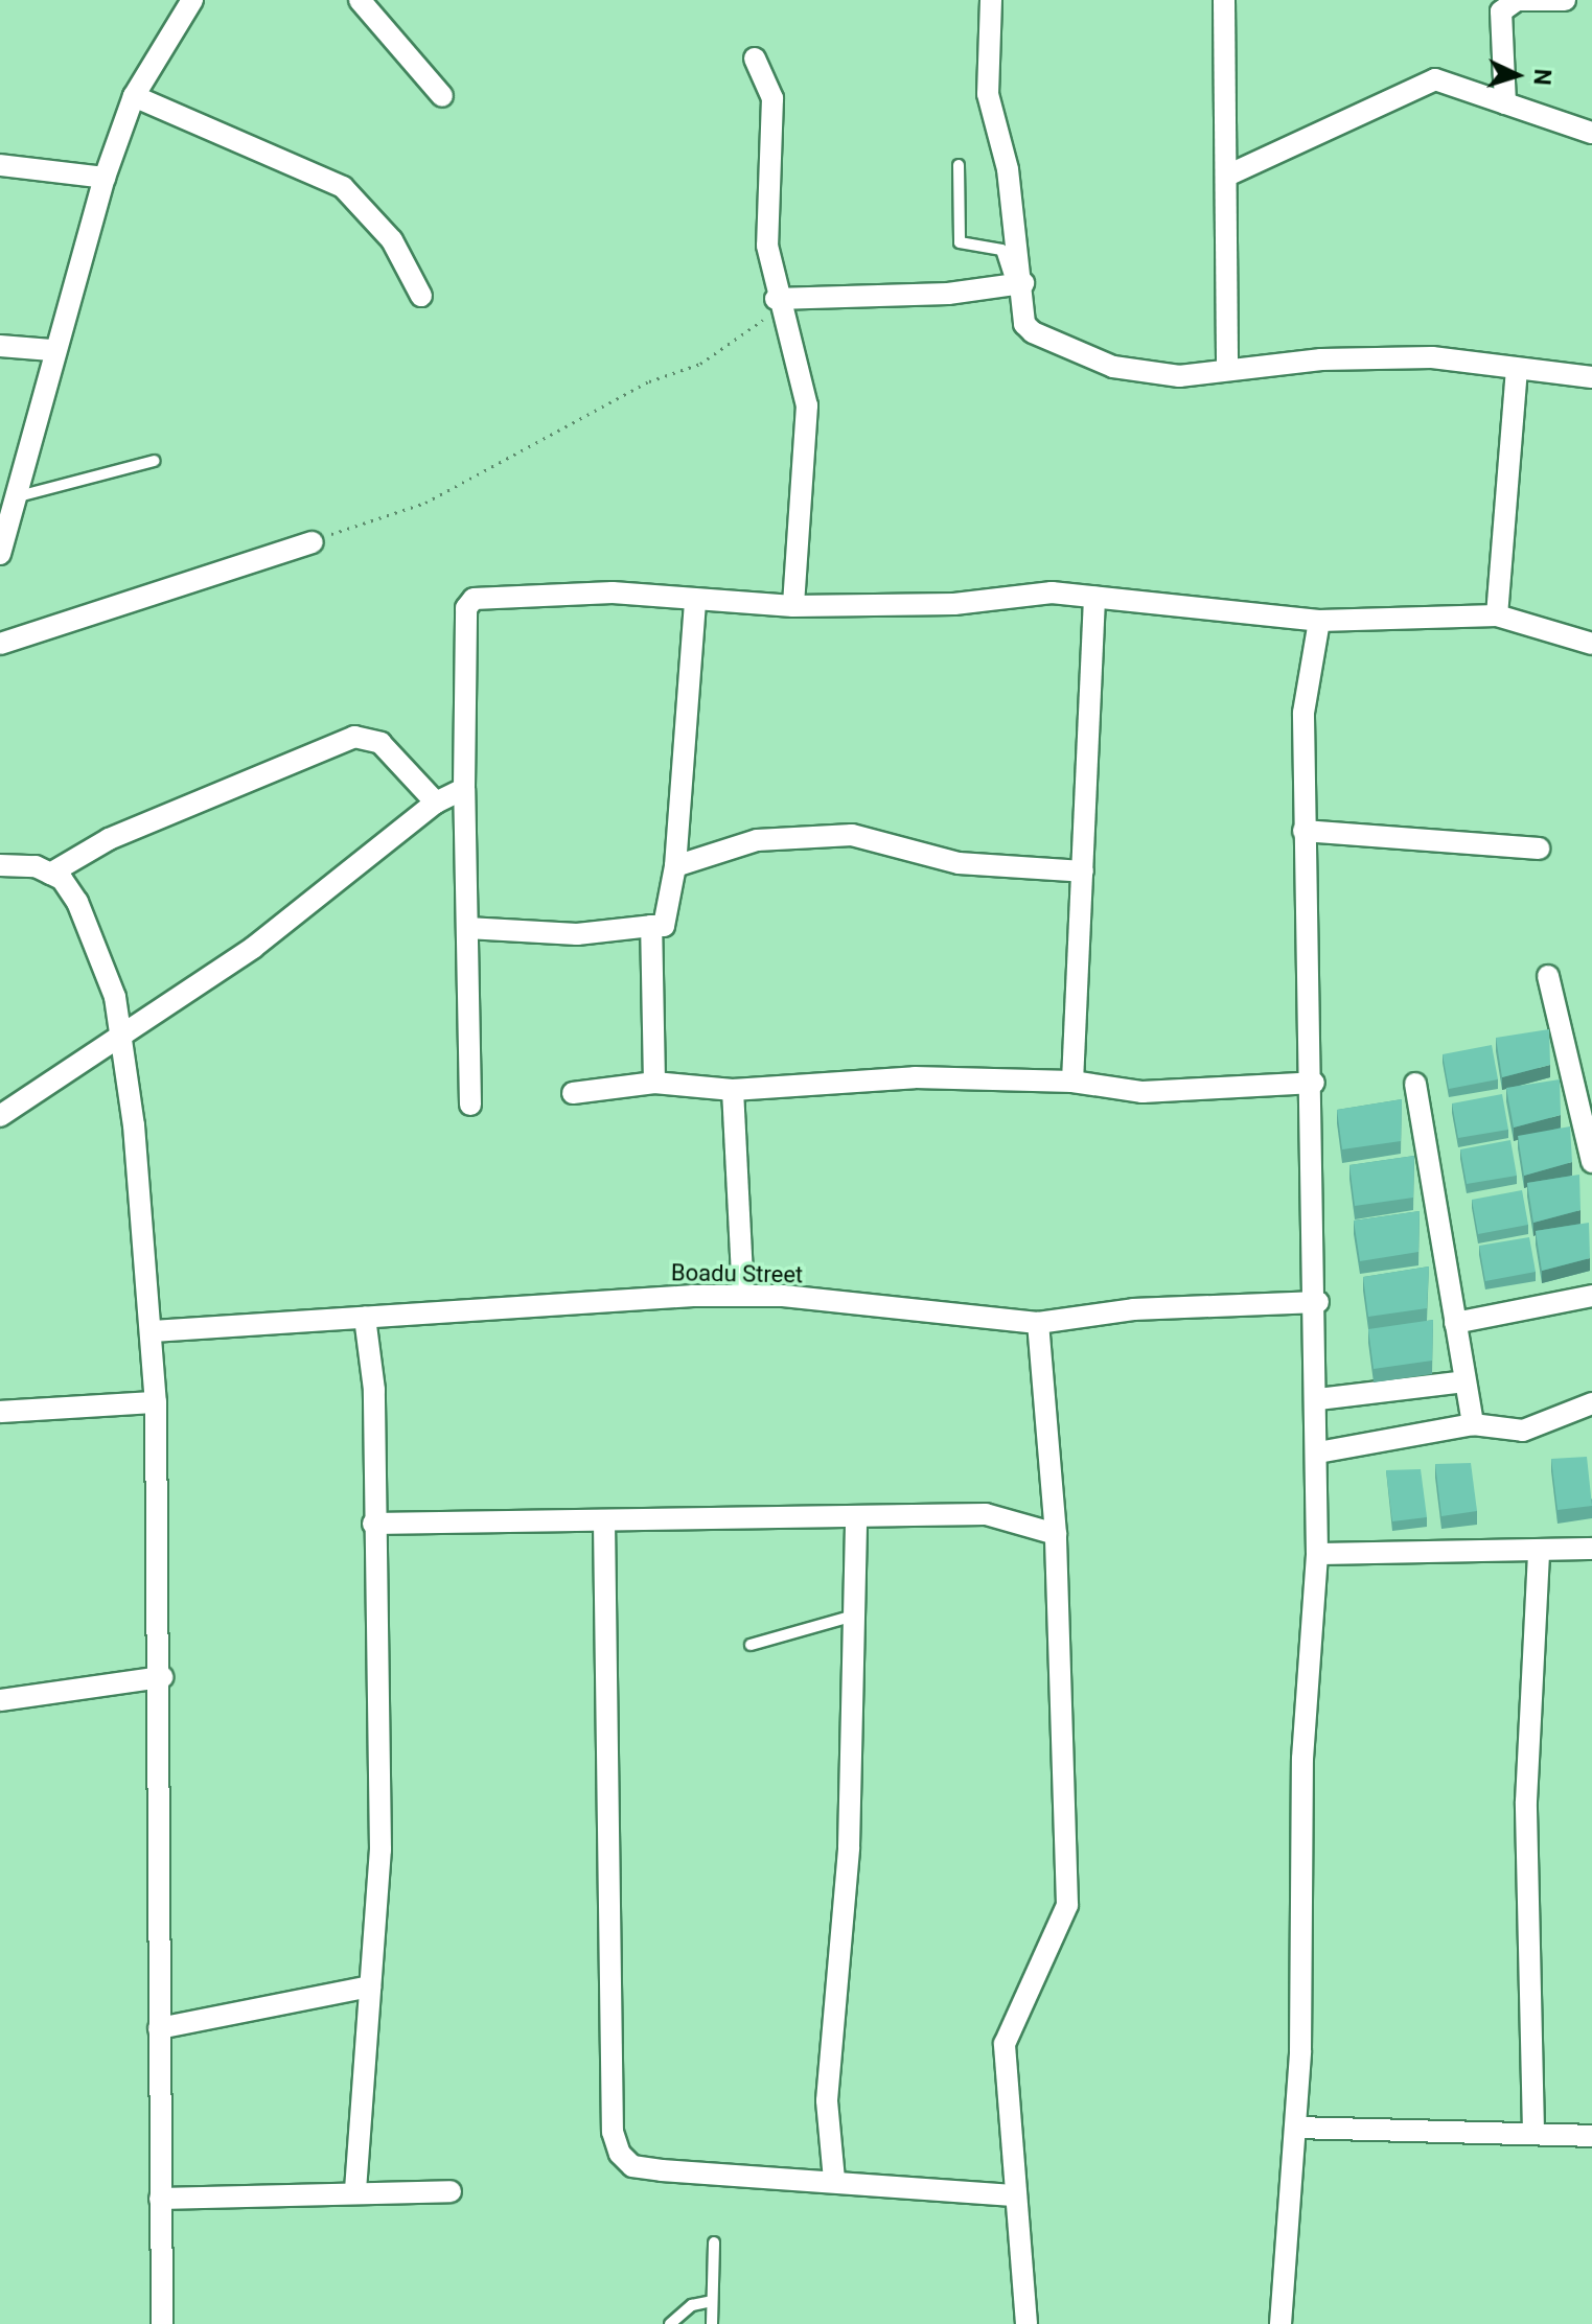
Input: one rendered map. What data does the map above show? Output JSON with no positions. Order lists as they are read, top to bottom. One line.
{"streets":{"street":["Boadu Street"]},"north":"right"}
